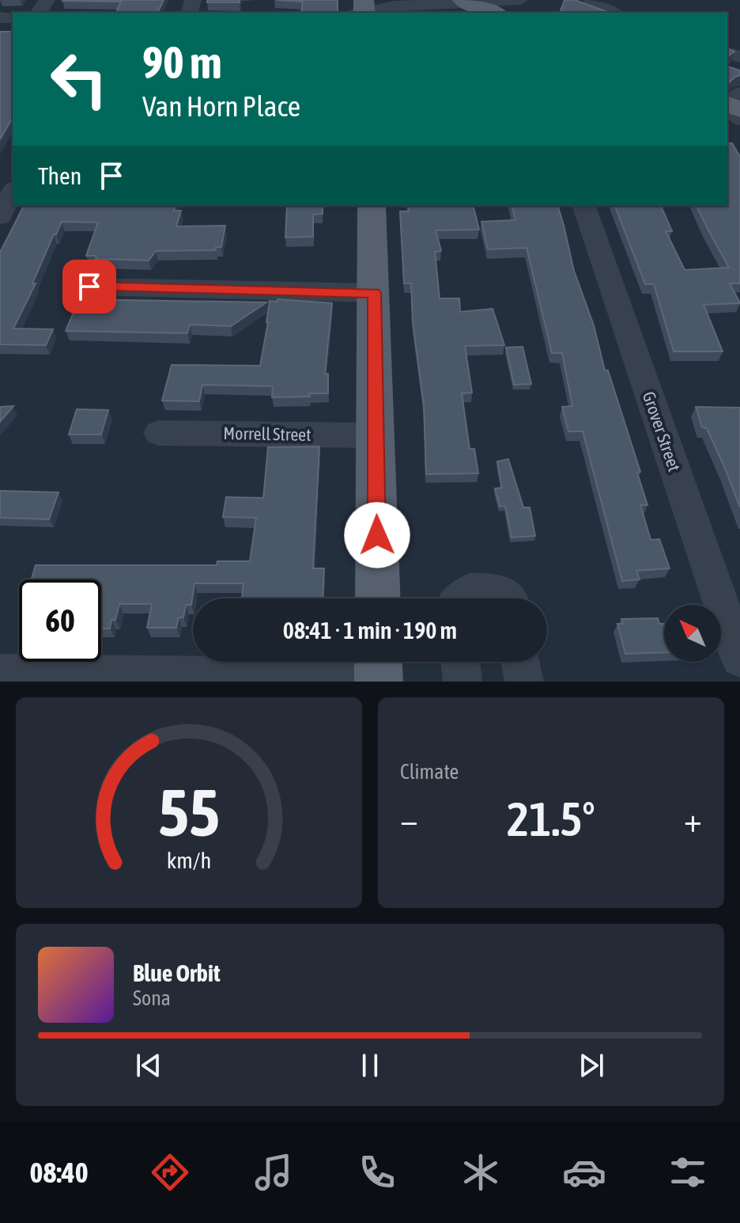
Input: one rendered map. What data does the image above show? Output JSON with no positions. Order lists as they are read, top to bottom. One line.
{"streets":{"street":["Grover Street","Morrell Street"]},"north":"top left","page":{"turn":["90 m","Van Horn Place"],"then":"Then","limit":"60","trip":"08:41 · 1 min · 190 m","tile":"Climate","heat":["−","21.5°","+"],"song":["Blue Orbit","Sona"],"tabs":"08:40","gauge":["55","km/h"]}}
